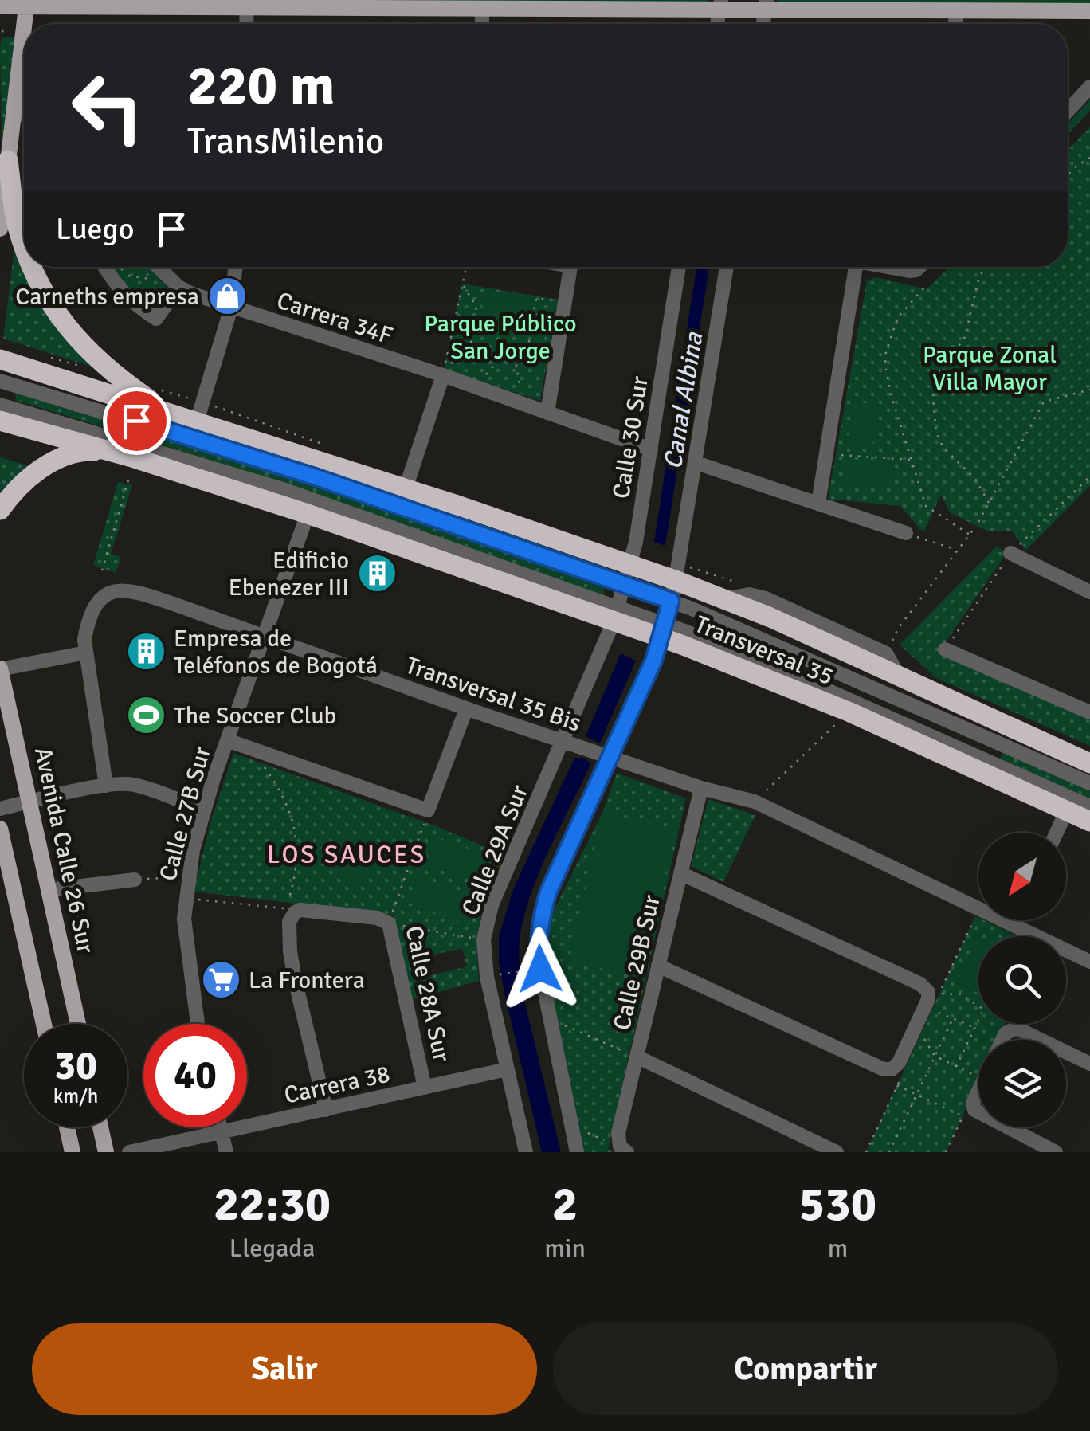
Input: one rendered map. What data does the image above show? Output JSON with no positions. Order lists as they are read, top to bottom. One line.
{"streets":{"highway":["Transversal 35"],"main road":["Avenida Calle 26 Sur"],"street":["Carrera 34F","Calle 30 Sur","Transversal 35 Bis","Calle 27B Sur","Calle 29A Sur","Calle 29B Sur","Calle 28A Sur","Carrera 38"]},"crossings":[["Carrera 34F","Calle 30 Sur"],["Calle 30 Sur","Transversal 35"],["Calle 30 Sur","Calle 29A Sur"],["Transversal 35","Calle 27B Sur"],["Transversal 35","Calle 29A Sur"],["Transversal 35 Bis","Calle 27B Sur"],["Transversal 35 Bis","Calle 29A Sur"],["Transversal 35 Bis","Calle 29B Sur"],["Calle 29A Sur","Carrera 38"],["Calle 28A Sur","Carrera 38"]],"districts":["LOS SAUCES"],"water":["Canal Albina"],"parks":["Parque Público San Jorge","Parque Zonal Villa Mayor"],"places":{"shop":["Carneths empresa"],"building":["Edificio Ebenezer III","Empresa de Teléfonos de Bogotá"],"sports":["The Soccer Club"],"supermarket":["La Frontera"]},"north":"bottom left","page":{"turn":["220 m","TransMilenio"],"then":"Luego","speed":"30 km/h","limit":"40","eta":["22:30","Llegada","2","min","530","m"],"buttons":["Salir","Compartir"]}}
